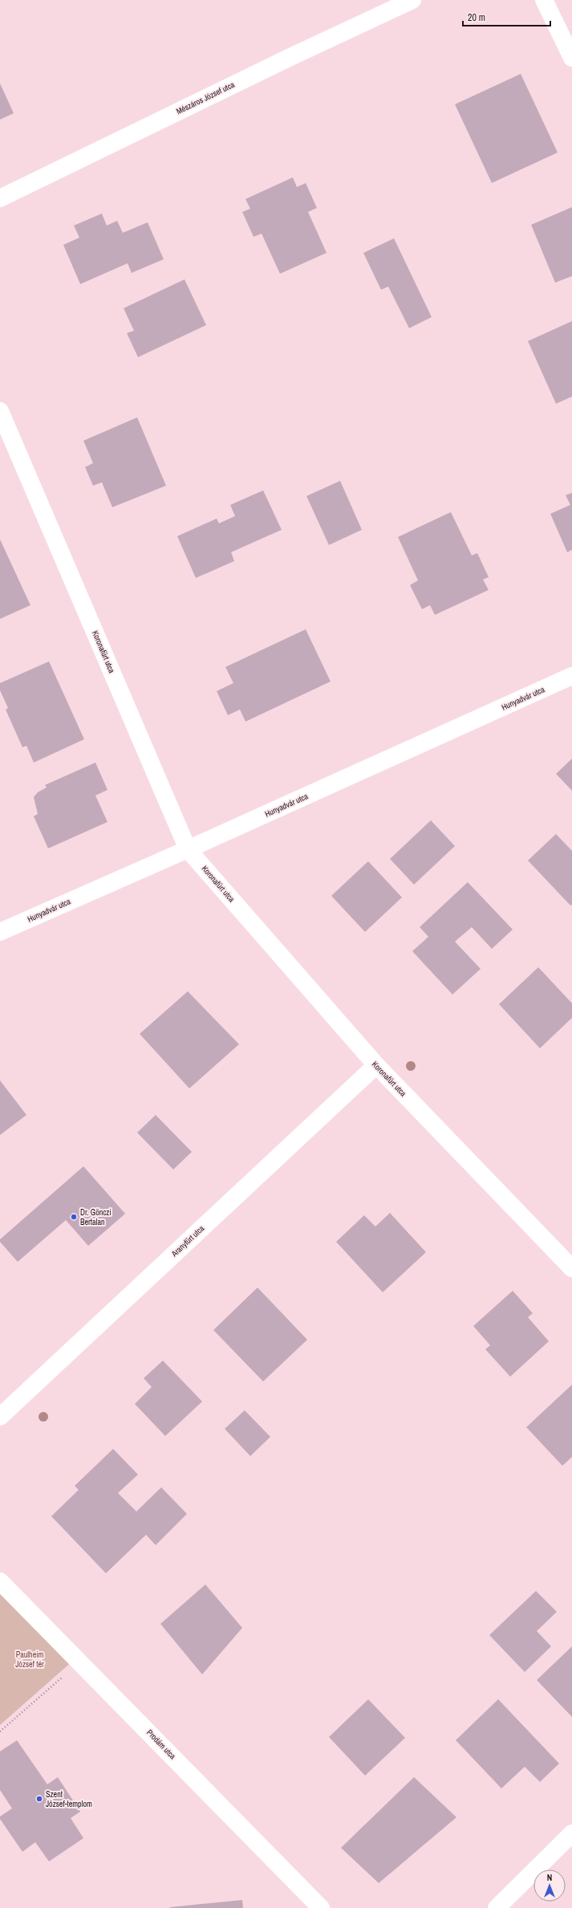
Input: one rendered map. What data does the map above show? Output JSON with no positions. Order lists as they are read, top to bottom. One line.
{"streets":{"street":["Mészáros József utca","Koronafürt utca","Hunyadvár utca","Aranyfürt utca","Prodám utca"]},"crossings":[["Koronafürt utca","Hunyadvár utca"],["Koronafürt utca","Aranyfürt utca"]],"parks":["Paulheim József tér"],"places":["Dr. Gönczi Bertalan","Szent József-templom"],"scale_bar":"20 m","north":"top"}
